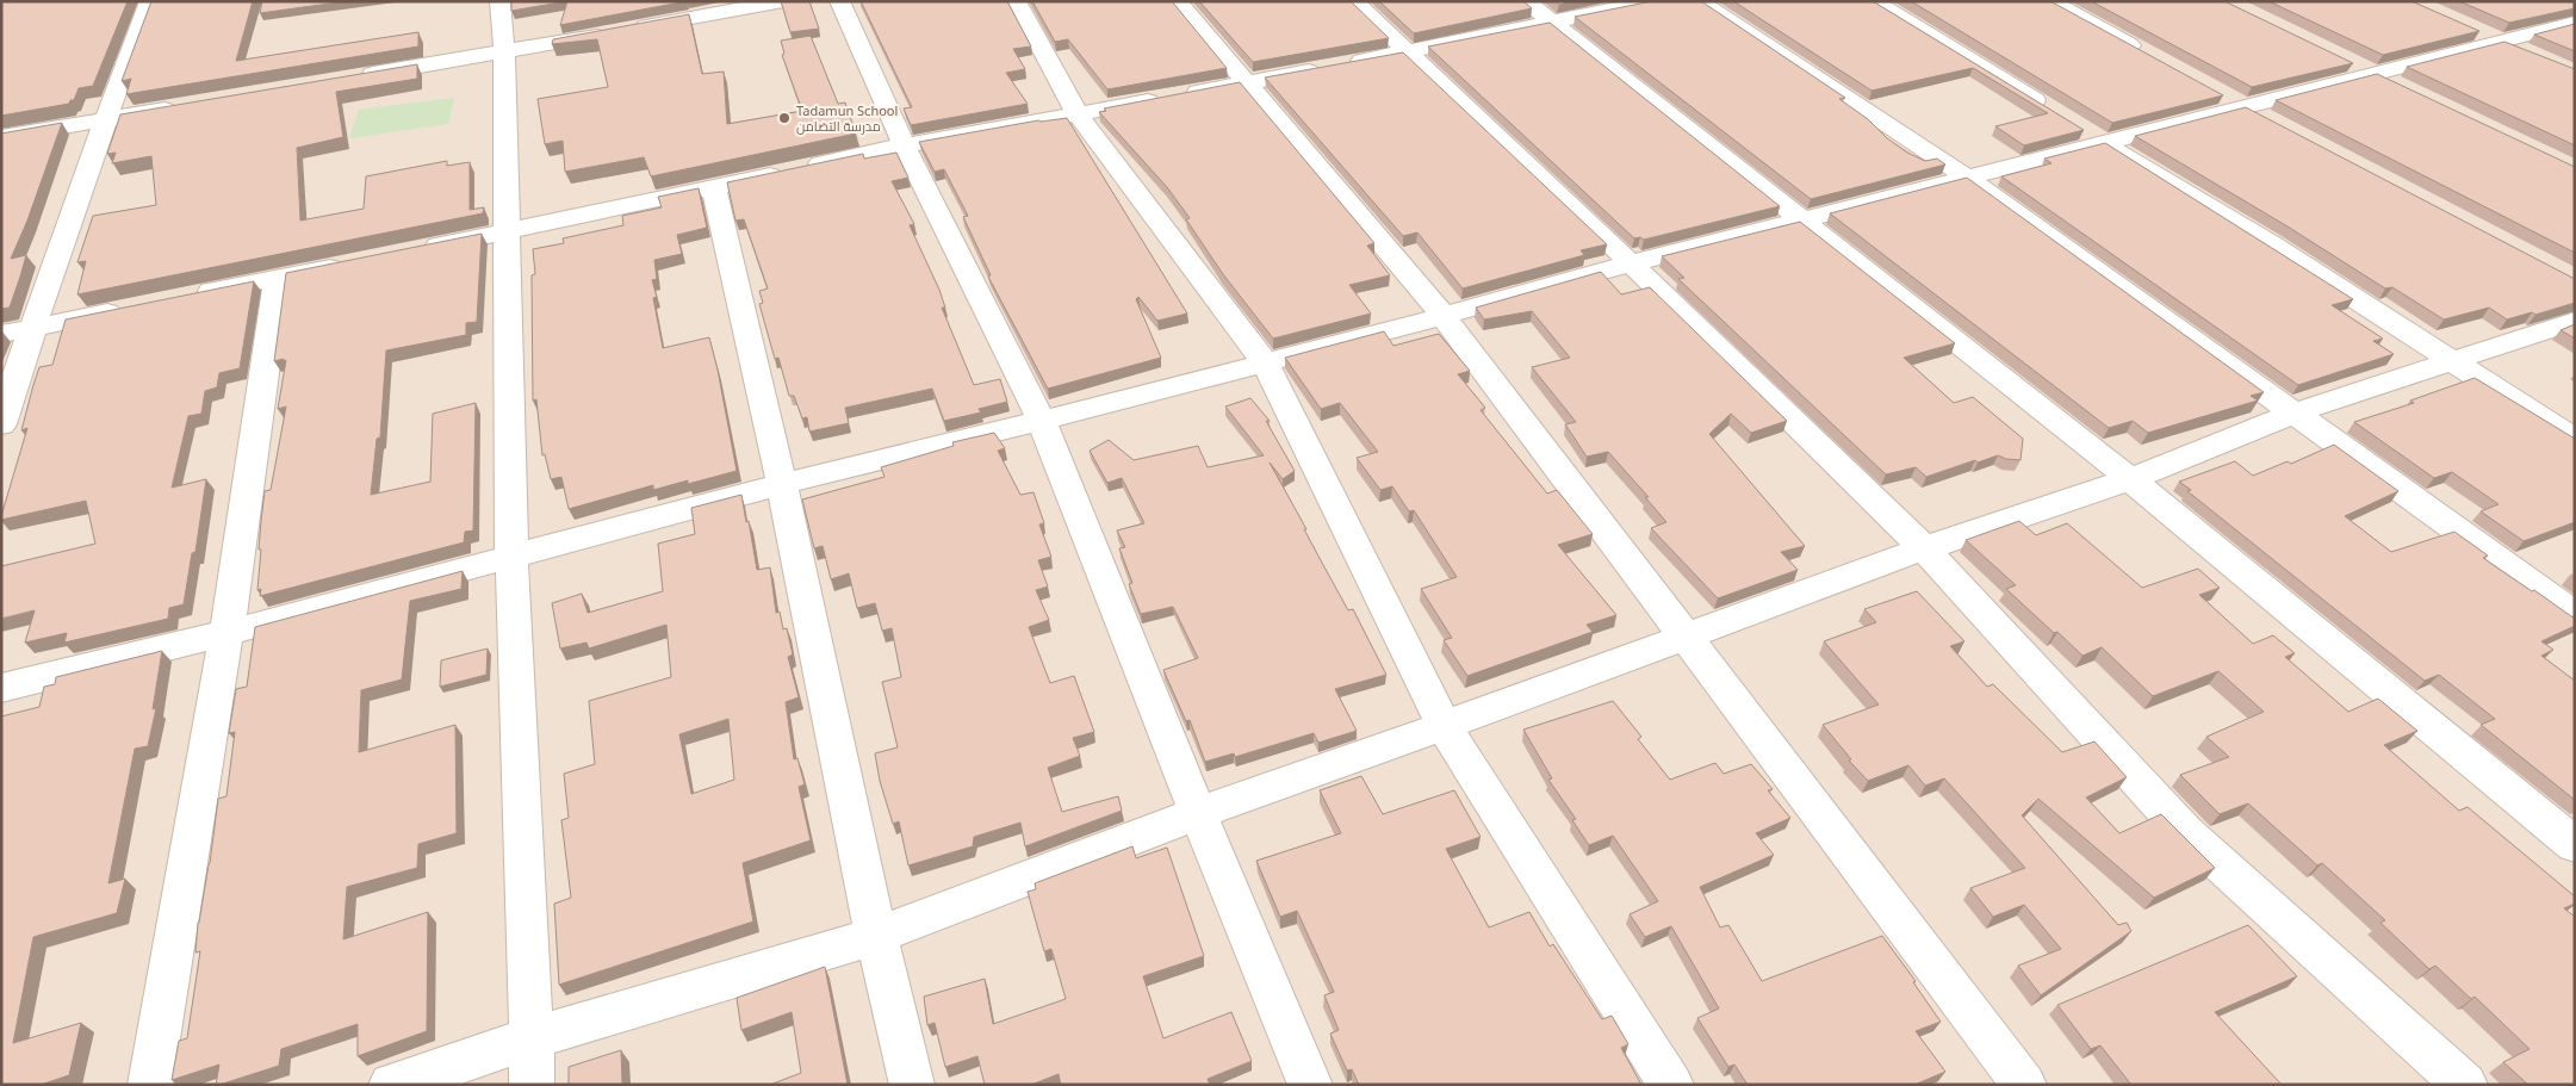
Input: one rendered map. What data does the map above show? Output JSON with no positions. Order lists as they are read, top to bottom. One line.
{"places":["Tadamun School مدرسة التضامن"]}
